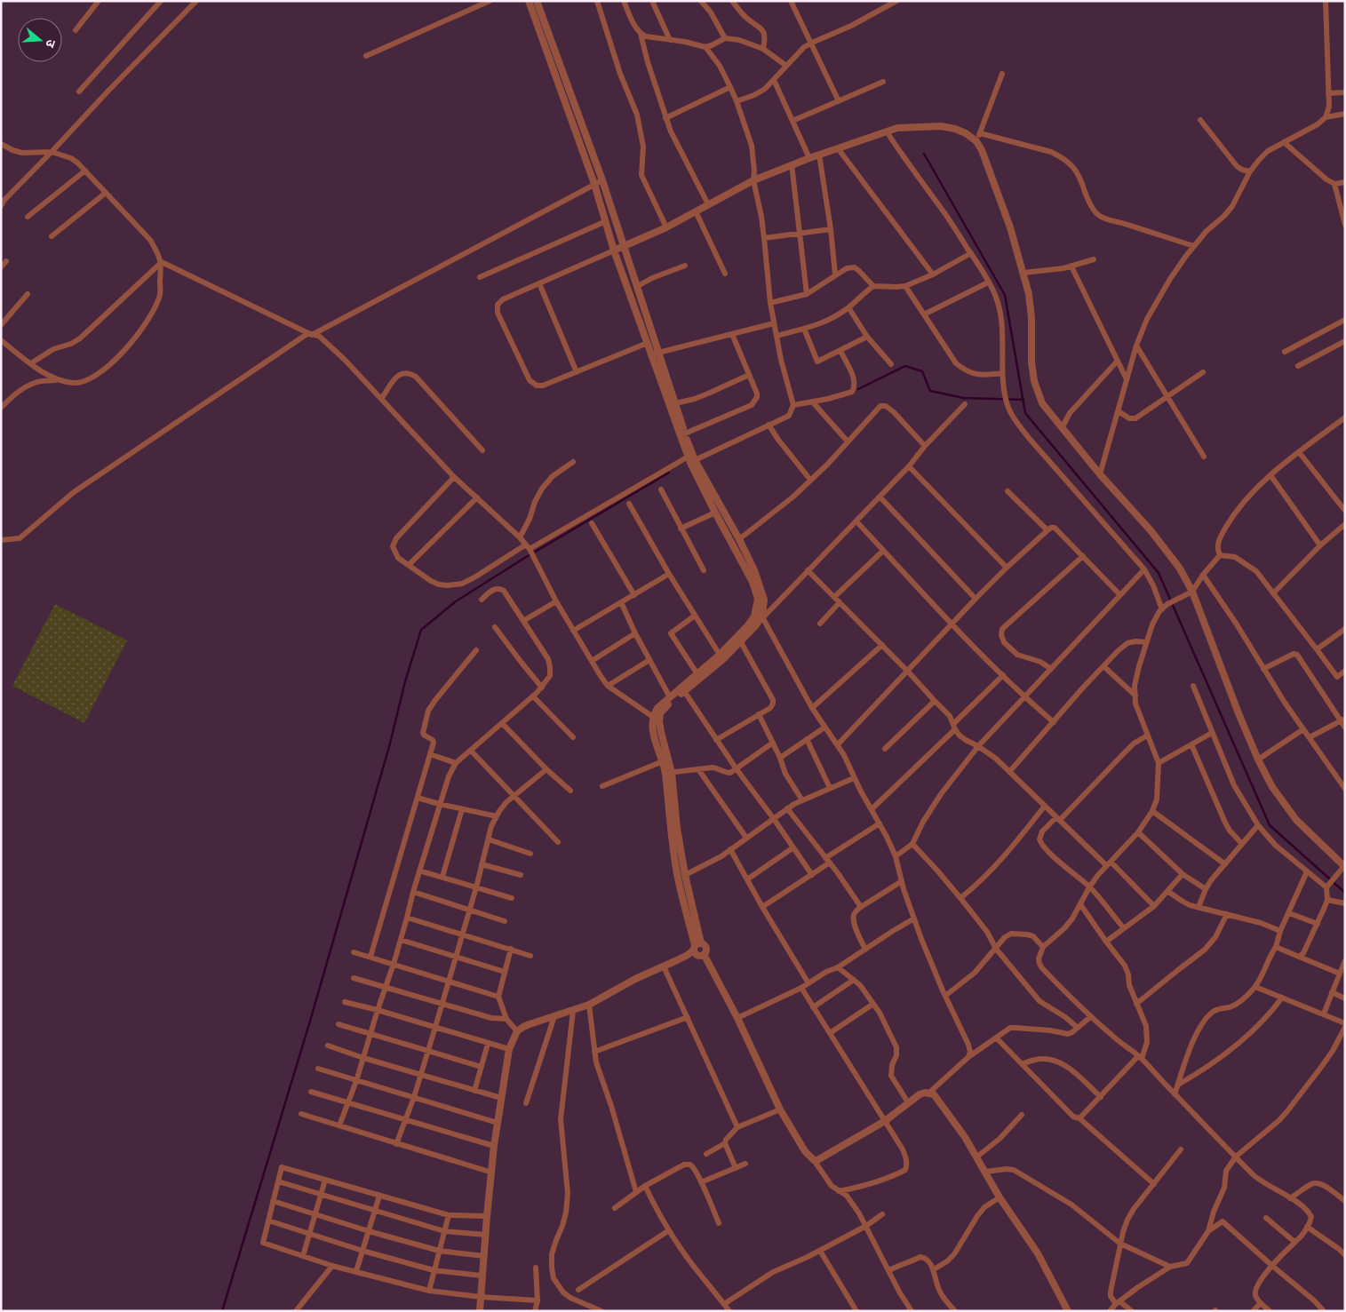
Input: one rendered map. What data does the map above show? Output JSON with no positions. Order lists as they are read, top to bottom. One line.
{"north":"right"}
